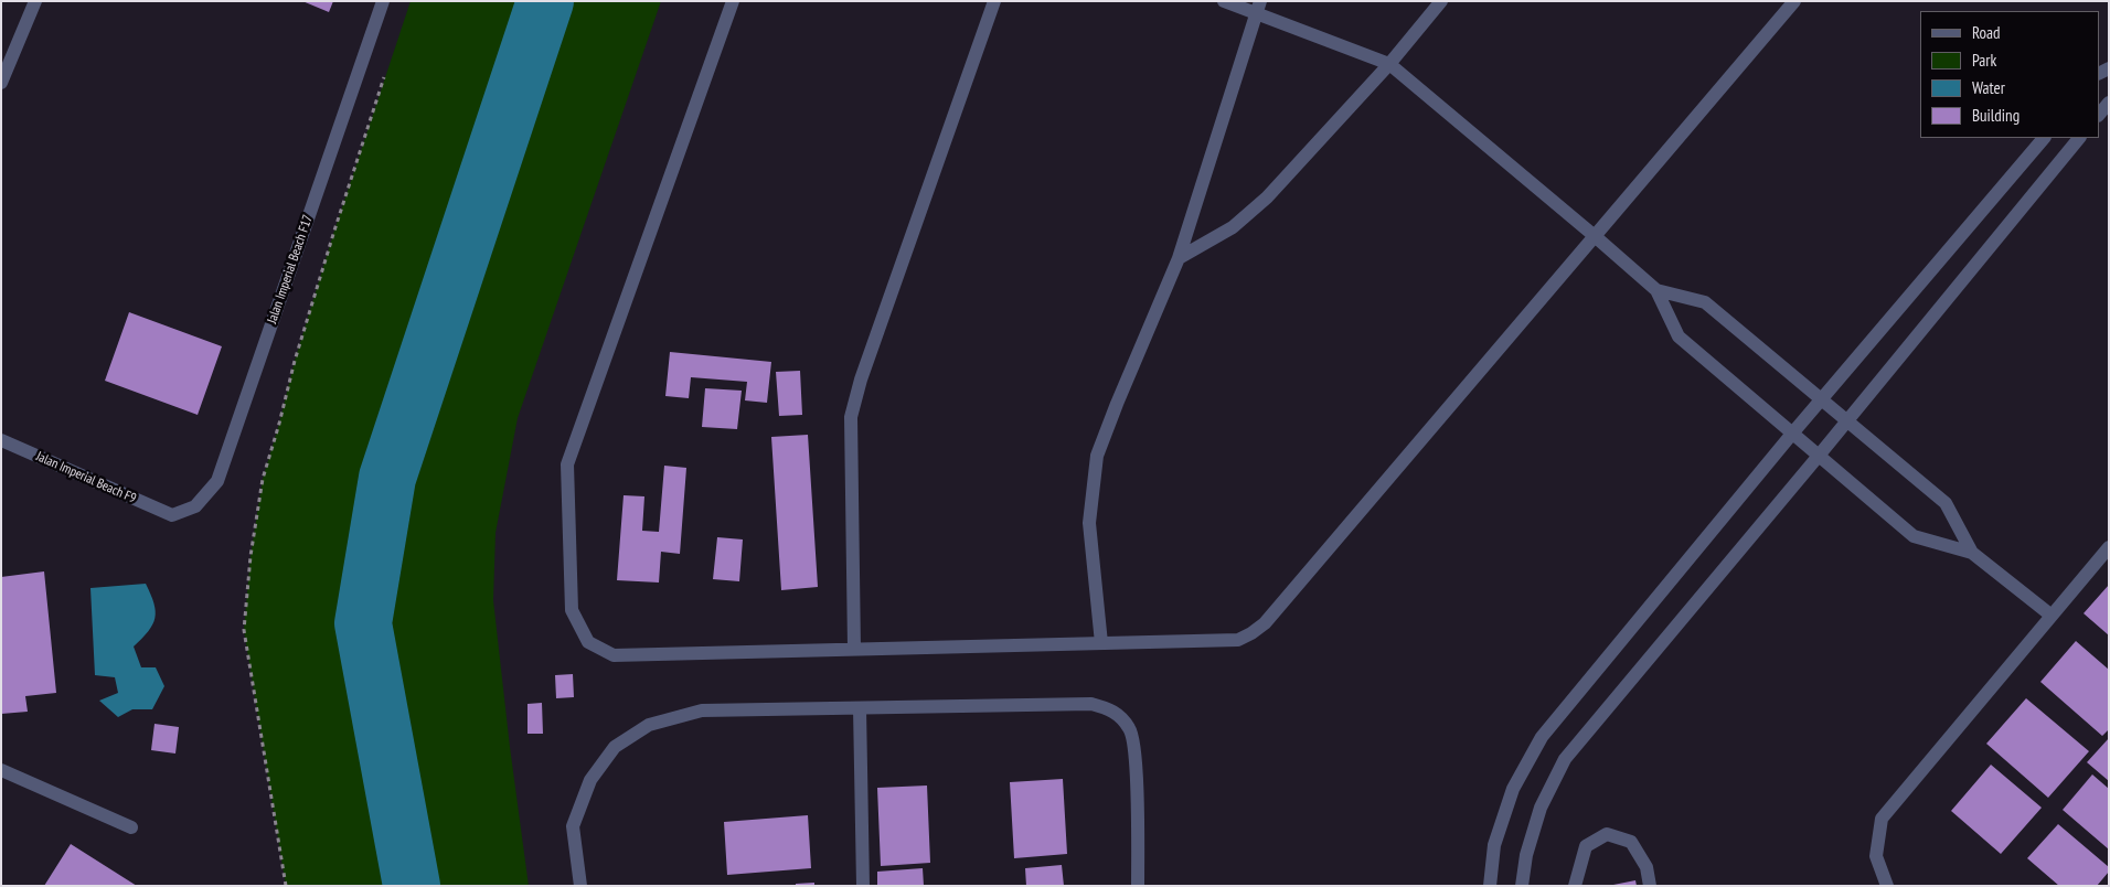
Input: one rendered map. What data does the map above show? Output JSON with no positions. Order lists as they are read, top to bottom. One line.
{"streets":{"street":["Jalan Imperial Beach F17","Jalan Imperial Beach F9"]},"crossings":[["Jalan Imperial Beach F17","Jalan Imperial Beach F9"]],"legend":["Road","Park","Water","Building"]}
